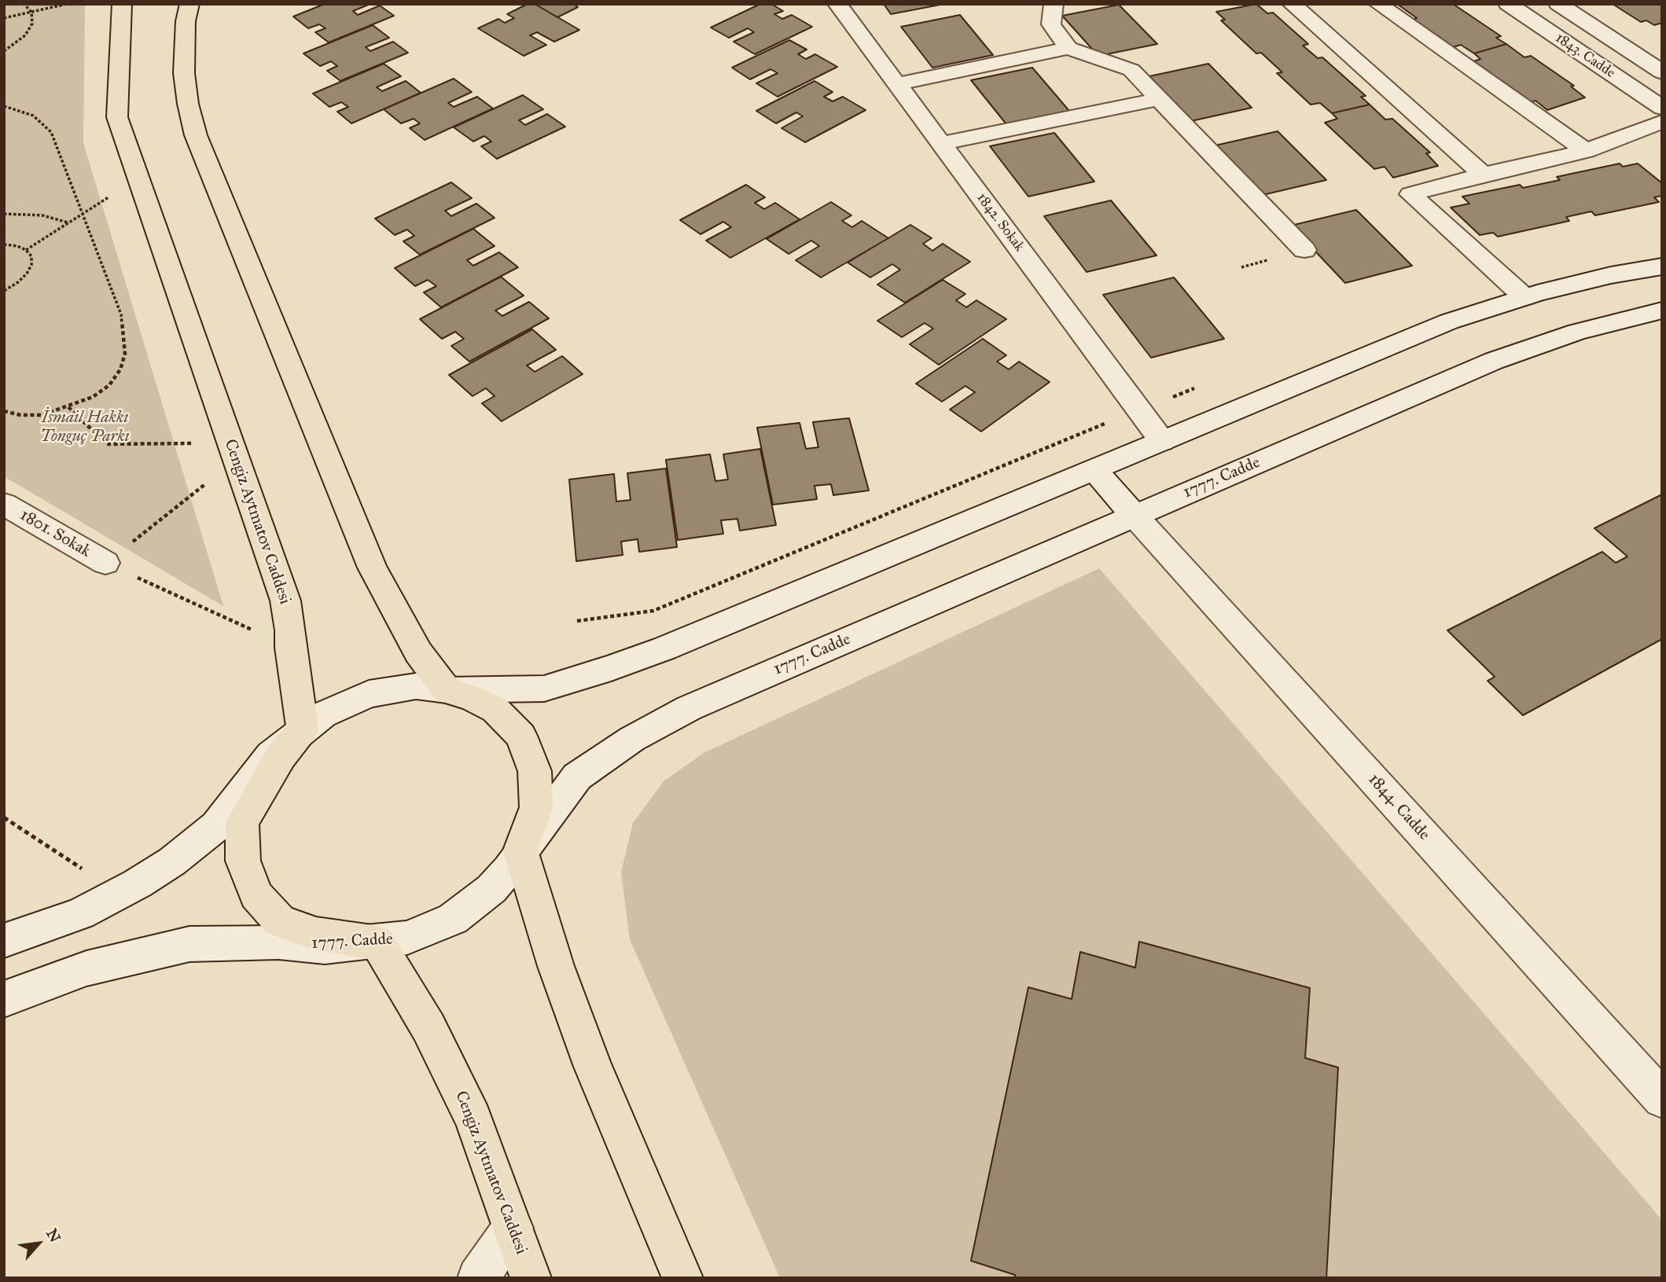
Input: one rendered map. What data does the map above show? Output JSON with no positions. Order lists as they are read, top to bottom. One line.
{"streets":{"main road":["Cengiz Aytmatov Caddesi"],"street":["1843. Cadde","1842. Sokak","1777. Cadde","1801. Sokak","1844. Cadde"]},"crossings":[["1777. Cadde","Cengiz Aytmatov Caddesi"],["1777. Cadde","1844. Cadde"]],"parks":["İsmail Hakkı Tonguç Parkı"],"north":"top right"}
